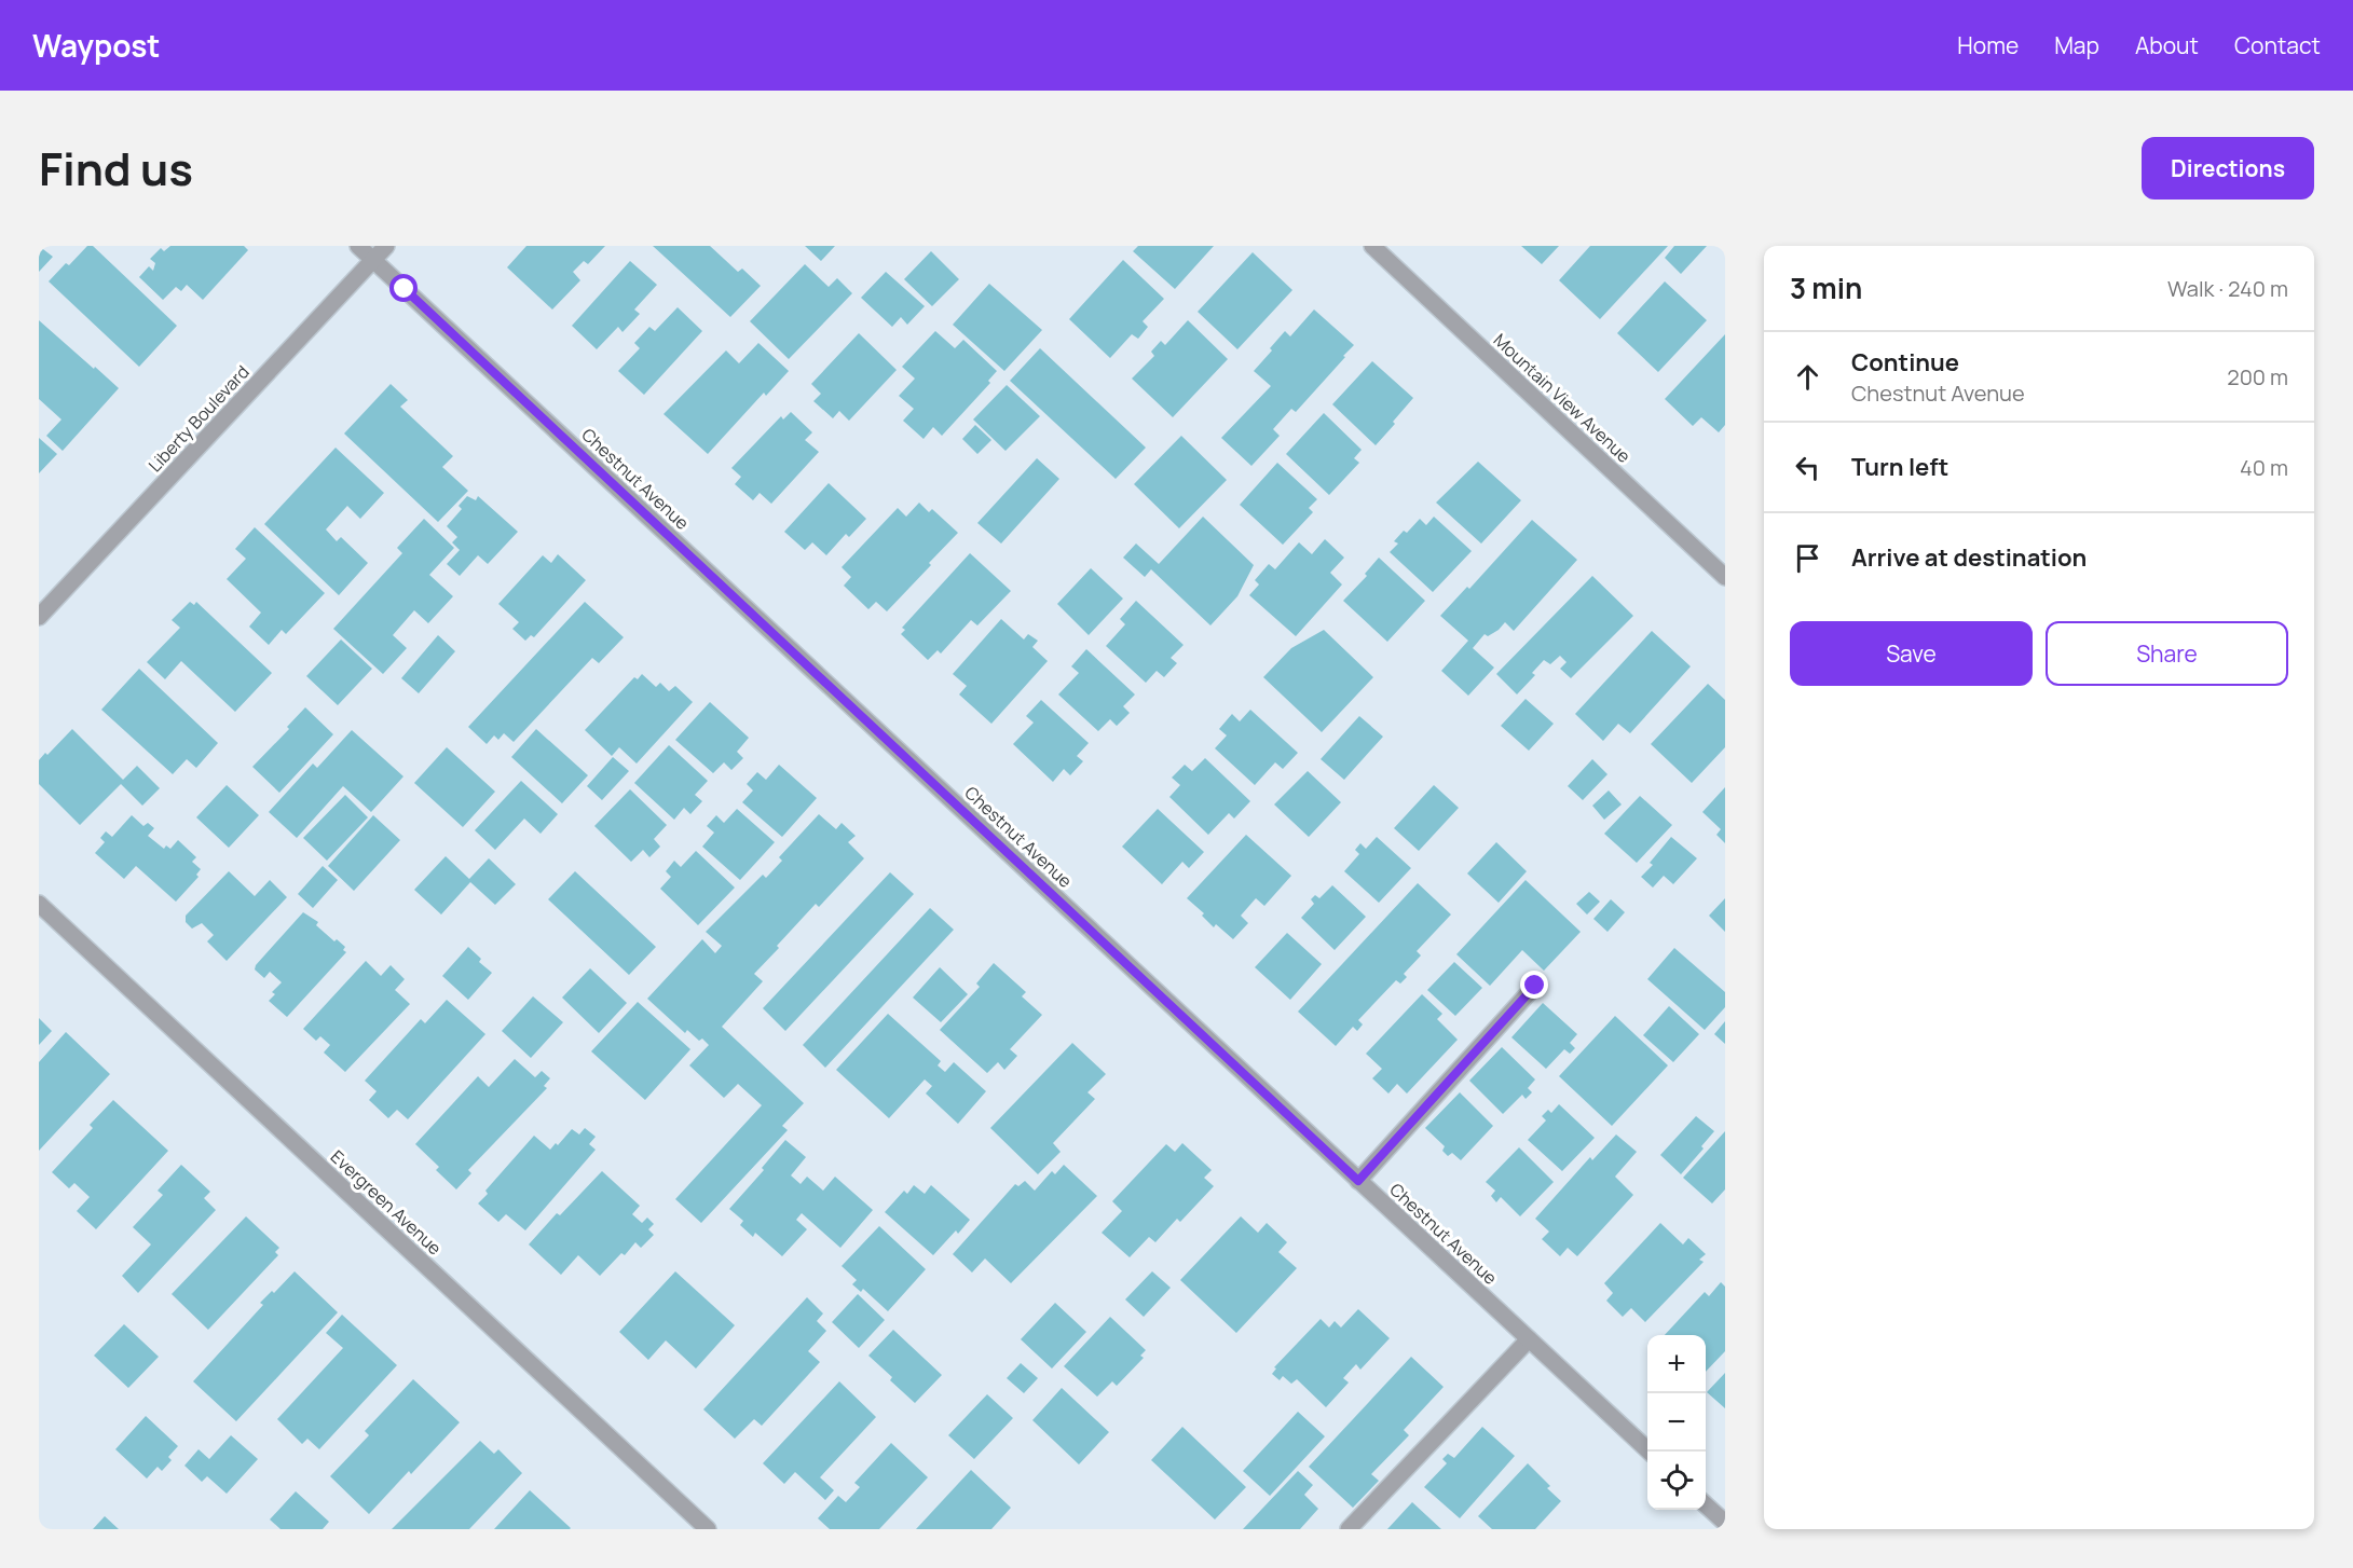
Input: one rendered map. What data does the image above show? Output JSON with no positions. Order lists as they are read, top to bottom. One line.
{"streets":{"street":["Mountain View Avenue","Liberty Boulevard","Chestnut Avenue","Evergreen Avenue"]},"crossings":[["Liberty Boulevard","Chestnut Avenue"]],"page":{"header":"Waypost","nav":["Home","Map","About","Contact"],"title":"Find us","buttons":["Directions",["Save","Share"]],"heading":["3 min","Walk · 240 m"],"list":[["Continue","Chestnut Avenue","200 m"],["Turn left","40 m"],"Arrive at destination"],"map_buttons":["+","−"]}}
